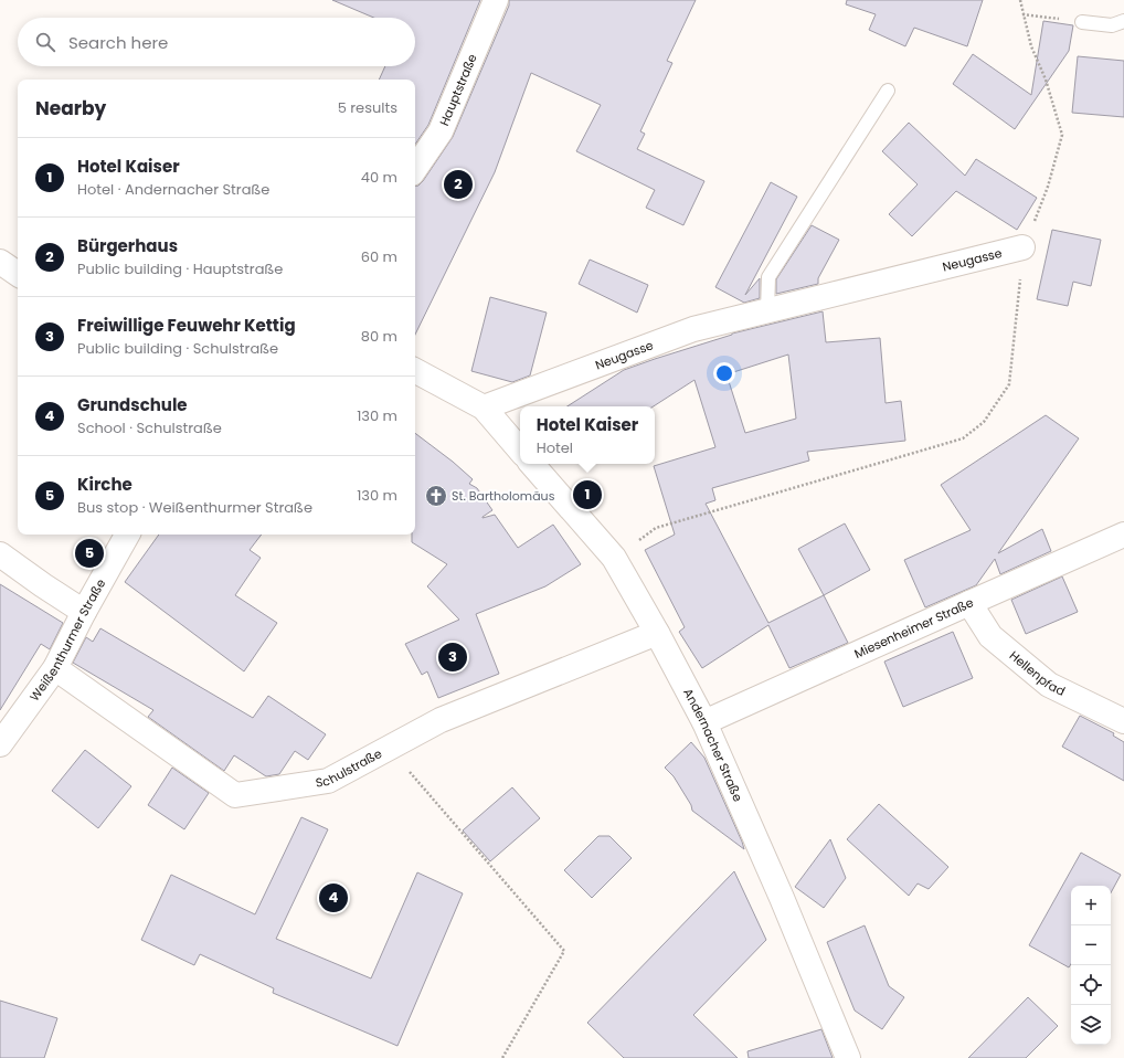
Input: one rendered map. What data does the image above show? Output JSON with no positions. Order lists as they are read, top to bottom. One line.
{"streets":{"street":["Hauptstraße","Neugasse","Miesenheimer Straße","Weißenthurmer Straße","Hellenpfad","Andernacher Straße","Schulstraße"]},"crossings":[["Miesenheimer Straße","Hellenpfad"],["Miesenheimer Straße","Andernacher Straße"],["Weißenthurmer Straße","Schulstraße"],["Andernacher Straße","Schulstraße"]],"places":{"church":["St. Bartholomäus"]},"page":{"search":"Search here","heading":["Nearby","5 results"],"list":[{"mark":"1","name":"Hotel Kaiser","note":"Hotel · Andernacher Straße","value":"40 m"},{"mark":"2","name":"Bürgerhaus","note":"Public building · Hauptstraße","value":"60 m"},{"mark":"3","name":"Freiwillige Feuwehr Kettig","note":"Public building · Schulstraße","value":"80 m"},{"mark":"4","name":"Grundschule","note":"School · Schulstraße","value":"130 m"},{"mark":"5","name":"Kirche","note":"Bus stop · Weißenthurmer Straße","value":"130 m"}],"pins":["2","1","5","3","4"],"popup":["Hotel Kaiser","Hotel"],"map_buttons":["+","−"]}}
